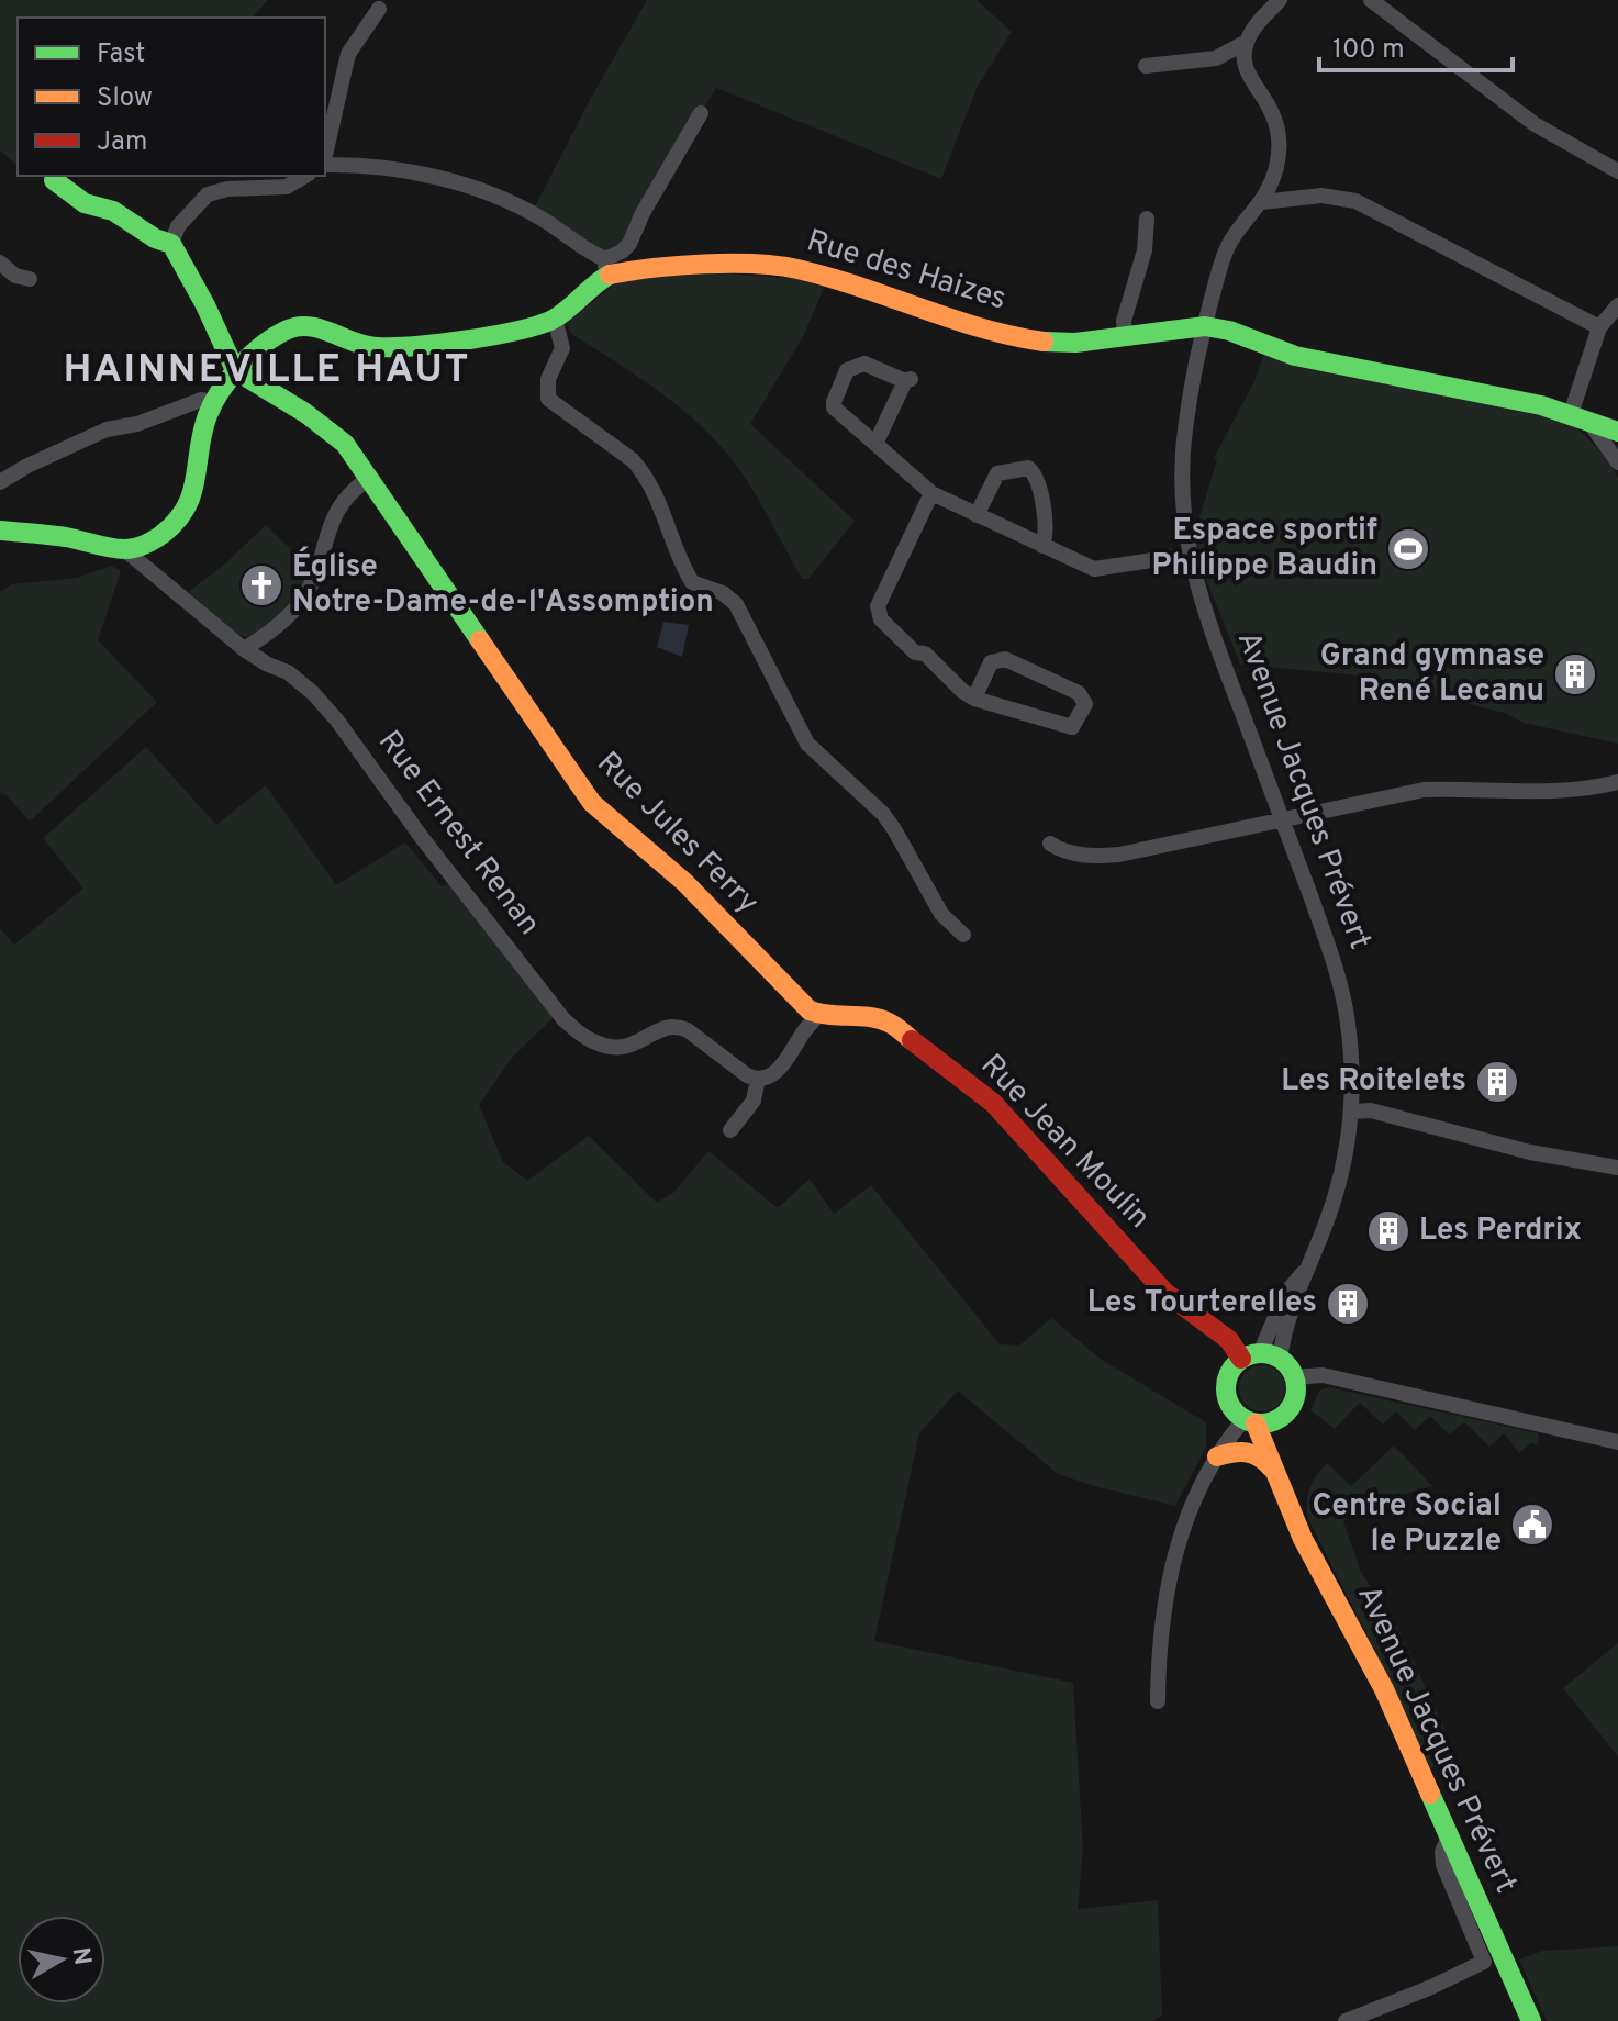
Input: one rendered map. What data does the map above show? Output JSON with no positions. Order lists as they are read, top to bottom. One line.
{"streets":{"street":["Rue des Haizes","Avenue Jacques Prévert","Rue Ernest Renan","Rue Jules Ferry","Rue Jean Moulin"]},"crossings":[["Rue des Haizes","Avenue Jacques Prévert"],["Rue des Haizes","Rue Jules Ferry"],["Avenue Jacques Prévert","Rue Jean Moulin"],["Rue Jules Ferry","Rue Jean Moulin"]],"districts":["HAINNEVILLE HAUT"],"places":{"sports":["Espace sportif Philippe Baudin"],"church":["Église Notre-Dame-de-l'Assomption"],"building":["Grand gymnase René Lecanu","Les Roitelets","Les Perdrix","Les Tourterelles"],"public building":["Centre Social le Puzzle"]},"legend":["Fast","Slow","Jam"],"scale_bar":"100 m","north":"right"}
